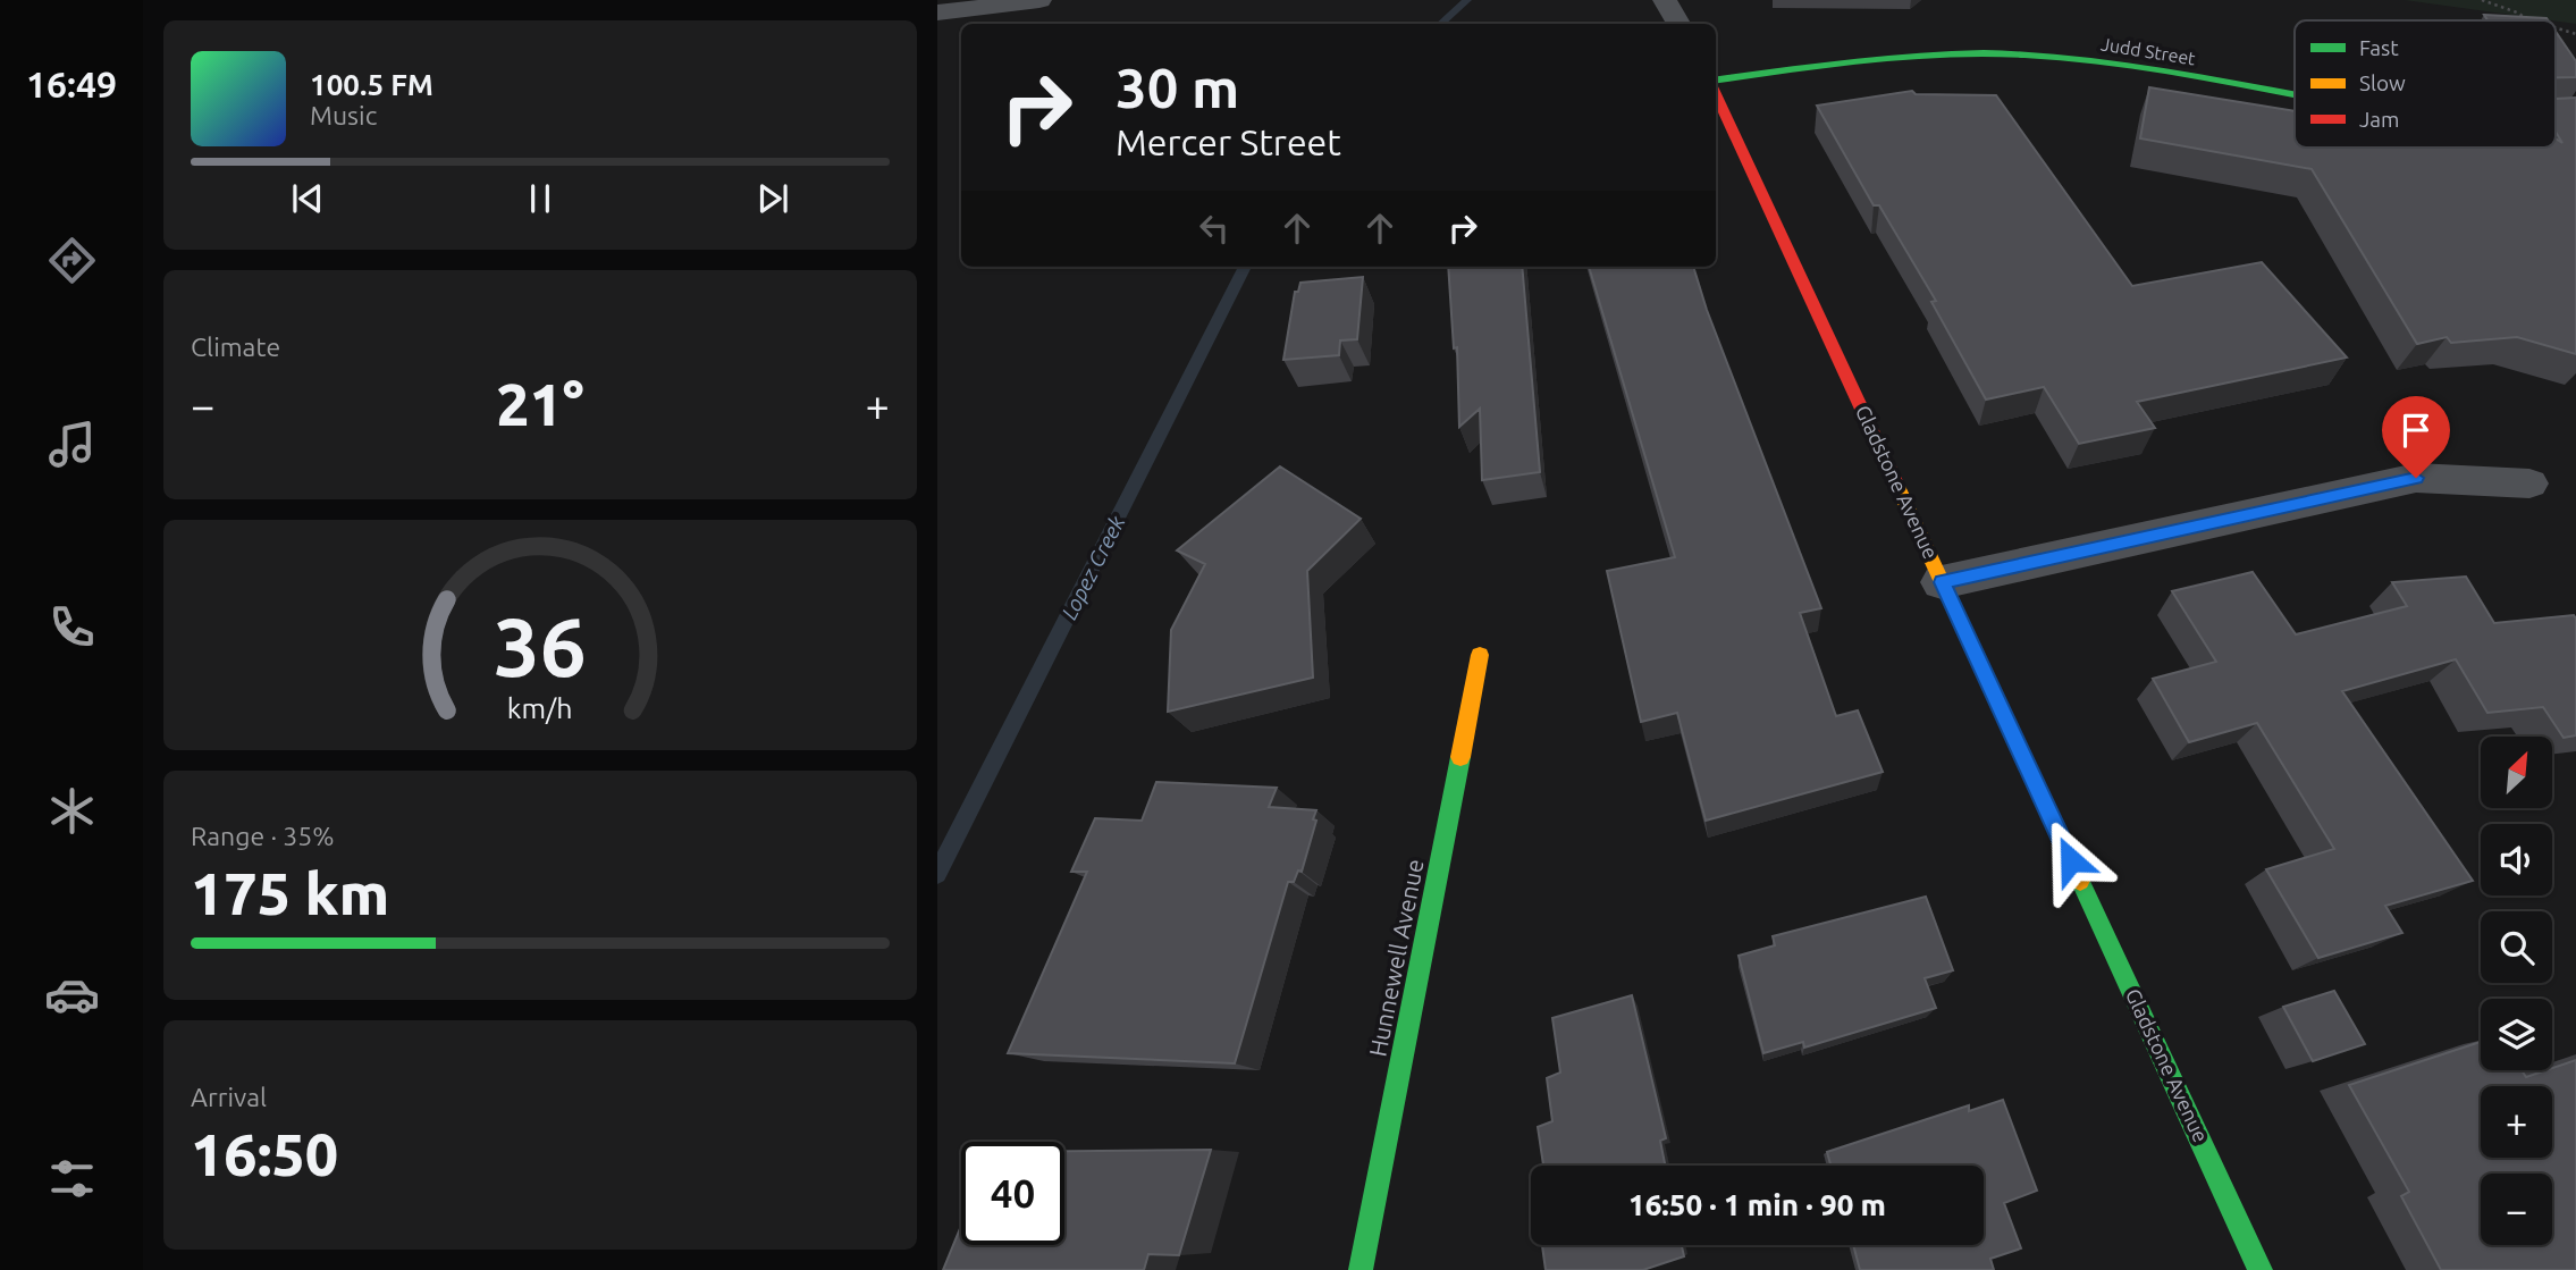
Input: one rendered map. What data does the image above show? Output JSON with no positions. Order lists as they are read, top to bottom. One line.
{"streets":{"street":["Judd Street","Gladstone Avenue","Hunnewell Avenue"]},"water":["Lopez Creek"],"legend":["Fast","Slow","Jam"],"north":"top right","page":{"tabs":"16:49","turn":["30 m","Mercer Street"],"song":["100.5 FM","Music"],"tile":["Climate",["Range · 35%","175 km"],["Arrival","16:50"]],"heat":["−","21°","+"],"map_buttons":["+","−"],"limit":"40","trip":"16:50 · 1 min · 90 m","gauge":["36","km/h"]}}
